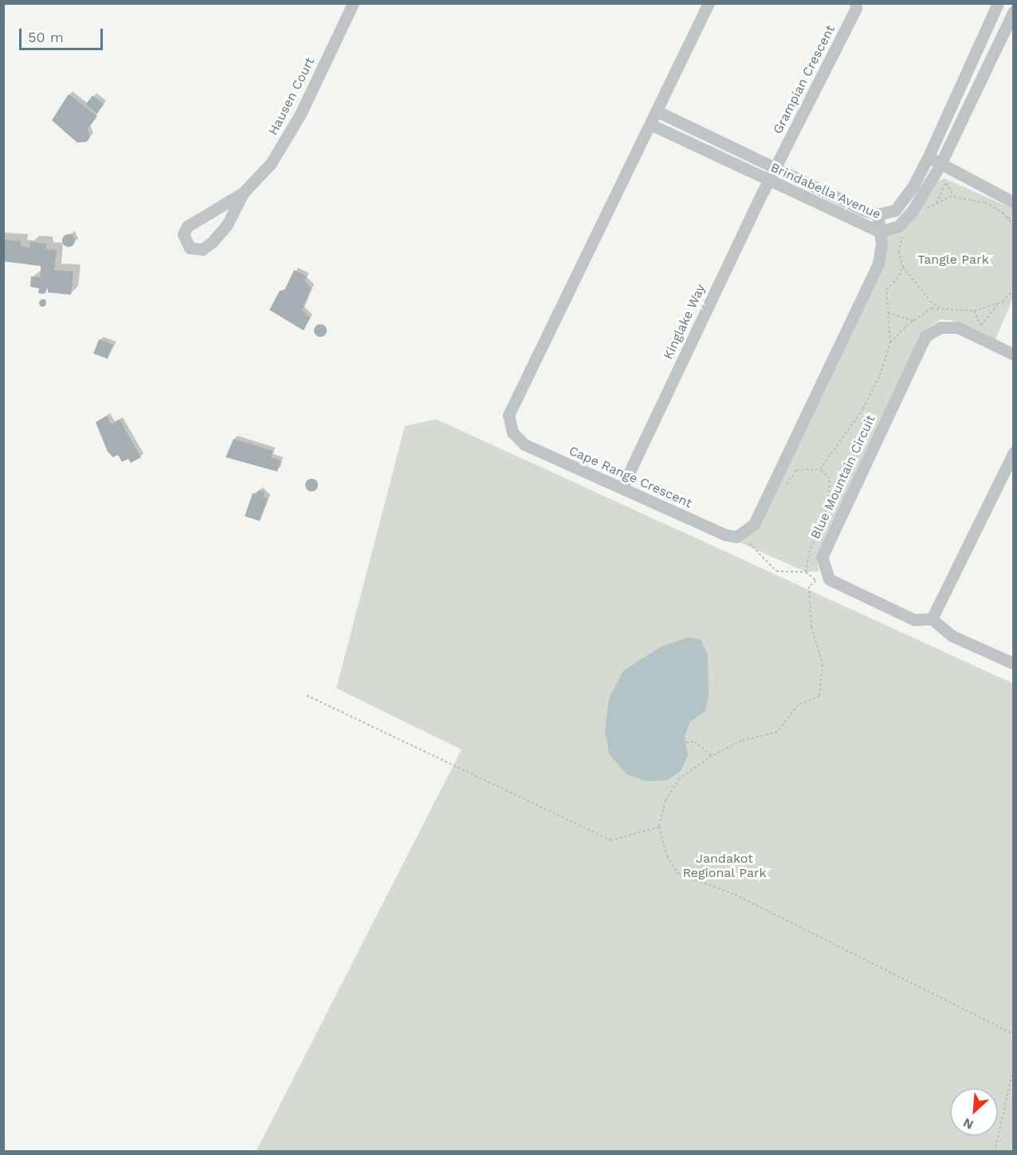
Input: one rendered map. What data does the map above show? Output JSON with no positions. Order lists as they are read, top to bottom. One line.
{"streets":{"street":["Grampian Crescent","Hausen Court","Brindabella Avenue","Kinglake Way","Cape Range Crescent","Blue Mountain Circuit"]},"crossings":[["Grampian Crescent","Brindabella Avenue"],["Grampian Crescent","Kinglake Way"],["Brindabella Avenue","Kinglake Way"],["Brindabella Avenue","Cape Range Crescent"],["Kinglake Way","Cape Range Crescent"]],"parks":["Tangle Park","Jandakot Regional Park"],"scale_bar":"50 m","north":"bottom left"}
